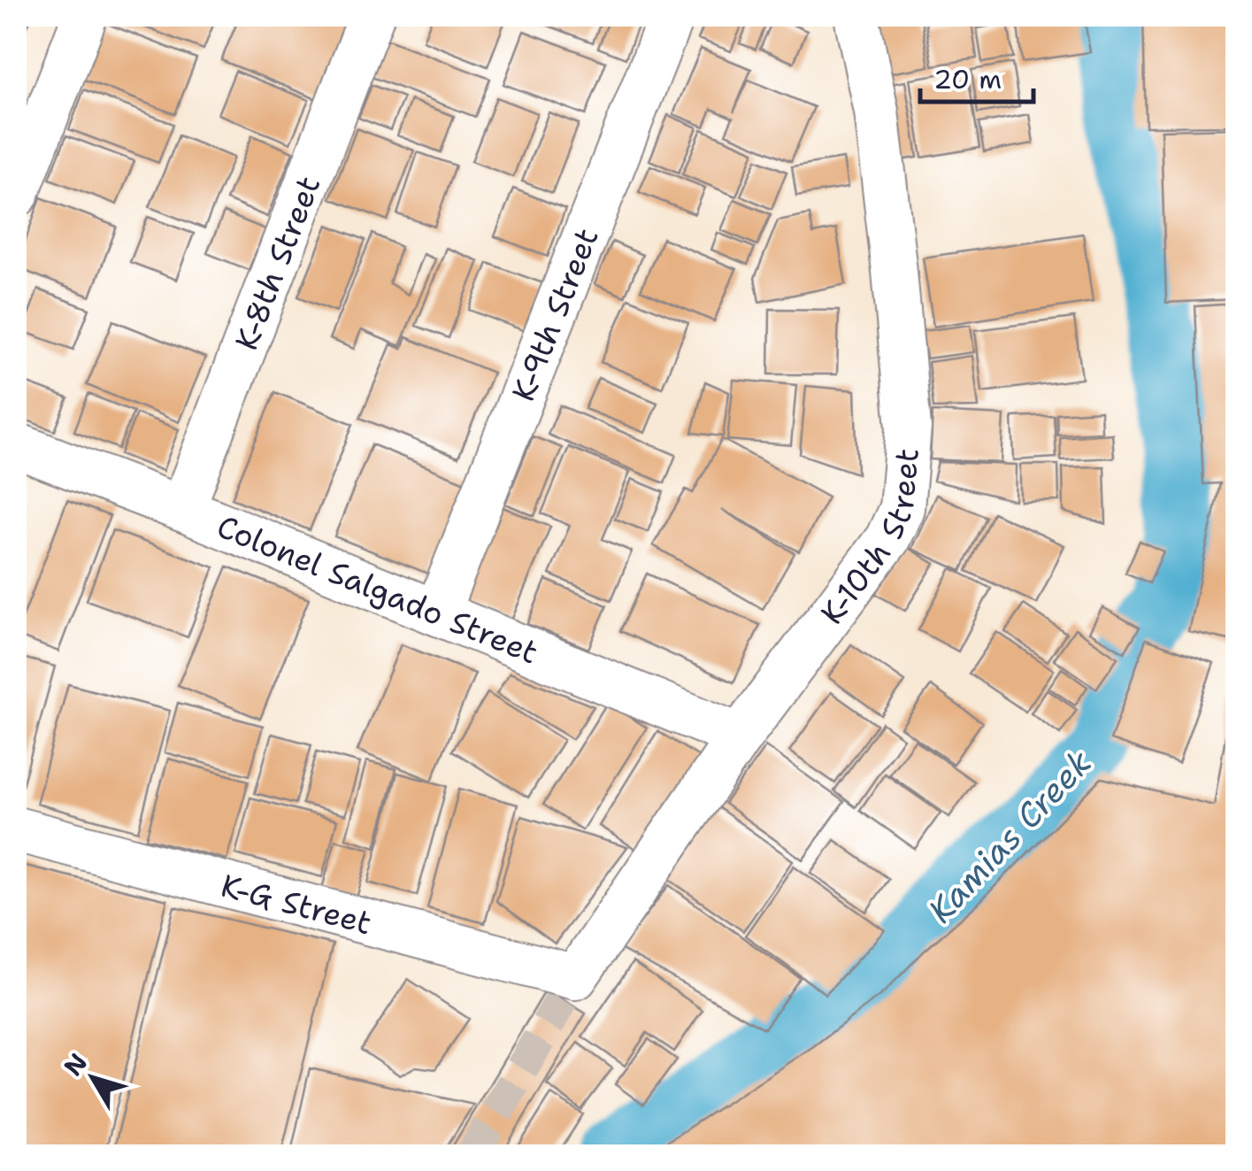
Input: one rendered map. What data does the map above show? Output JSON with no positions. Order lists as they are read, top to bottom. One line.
{"streets":{"street":["K-8th Street","K-9th Street","K-10th Street","Colonel Salgado Street","K-G Street"]},"crossings":[["K-8th Street","Colonel Salgado Street"],["K-9th Street","Colonel Salgado Street"],["K-10th Street","Colonel Salgado Street"],["K-10th Street","K-G Street"]],"water":["Kamias Creek"],"scale_bar":"20 m","north":"top left"}
